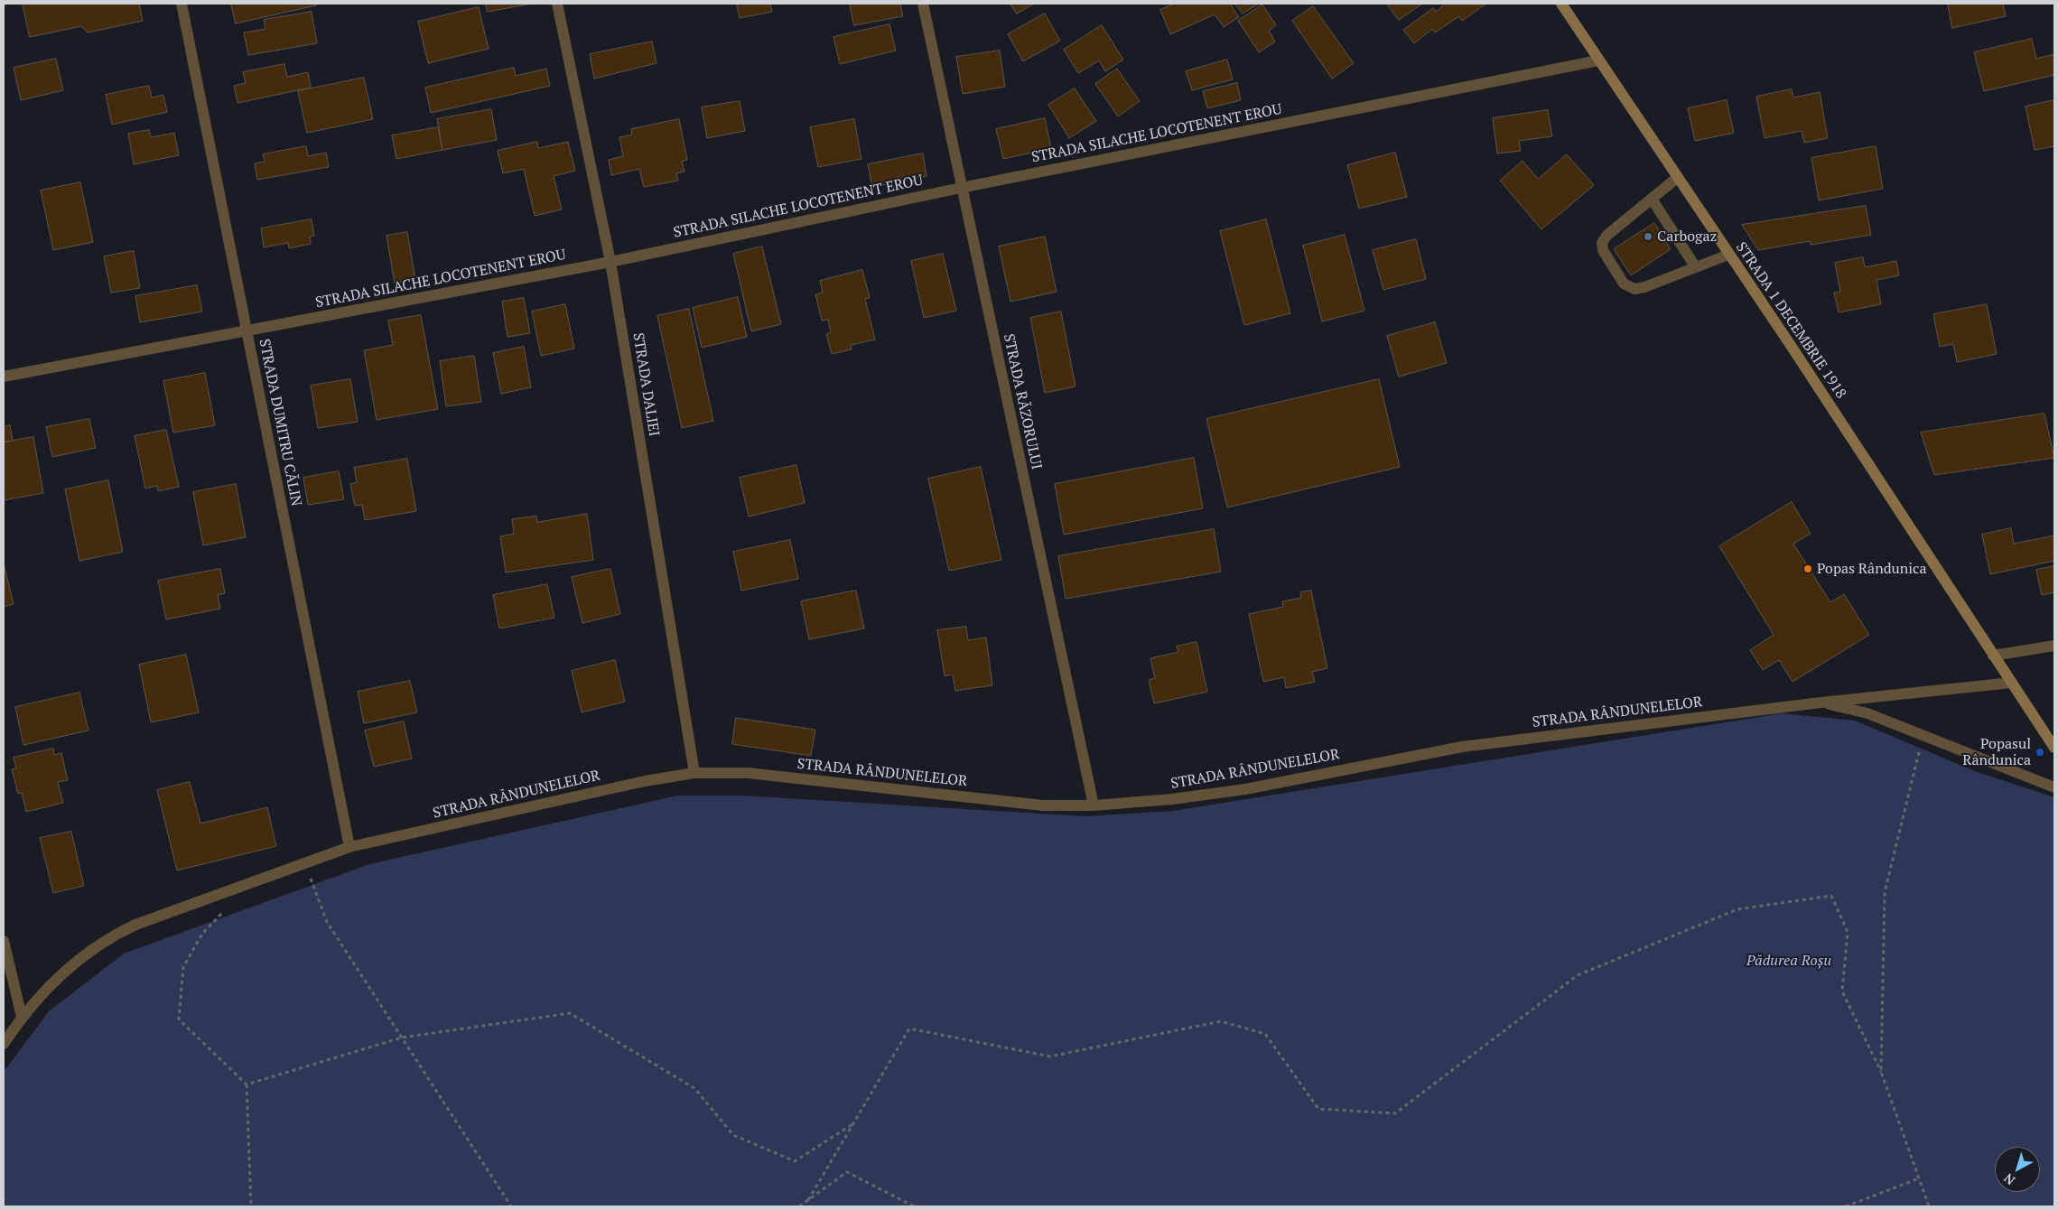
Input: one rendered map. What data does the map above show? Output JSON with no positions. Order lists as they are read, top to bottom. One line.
{"streets":{"main road":["STRADA 1 DECEMBRIE 1918"],"street":["STRADA SILACHE LOCOTENENT EROU","STRADA DALIEI","STRADA RĂZORULUI","STRADA DUMITRU CĂLIN","STRADA RÂNDUNELELOR"]},"crossings":[["STRADA SILACHE LOCOTENENT EROU","STRADA 1 DECEMBRIE 1918"],["STRADA SILACHE LOCOTENENT EROU","STRADA DALIEI"],["STRADA SILACHE LOCOTENENT EROU","STRADA RĂZORULUI"],["STRADA SILACHE LOCOTENENT EROU","STRADA DUMITRU CĂLIN"],["STRADA 1 DECEMBRIE 1918","STRADA RÂNDUNELELOR"],["STRADA DALIEI","STRADA RÂNDUNELELOR"],["STRADA RĂZORULUI","STRADA RÂNDUNELELOR"],["STRADA DUMITRU CĂLIN","STRADA RÂNDUNELELOR"]],"parks":["Pădurea Roșu"],"places":["Carbogaz","Popas Rândunica","Popasul Rândunica"],"north":"bottom left"}
